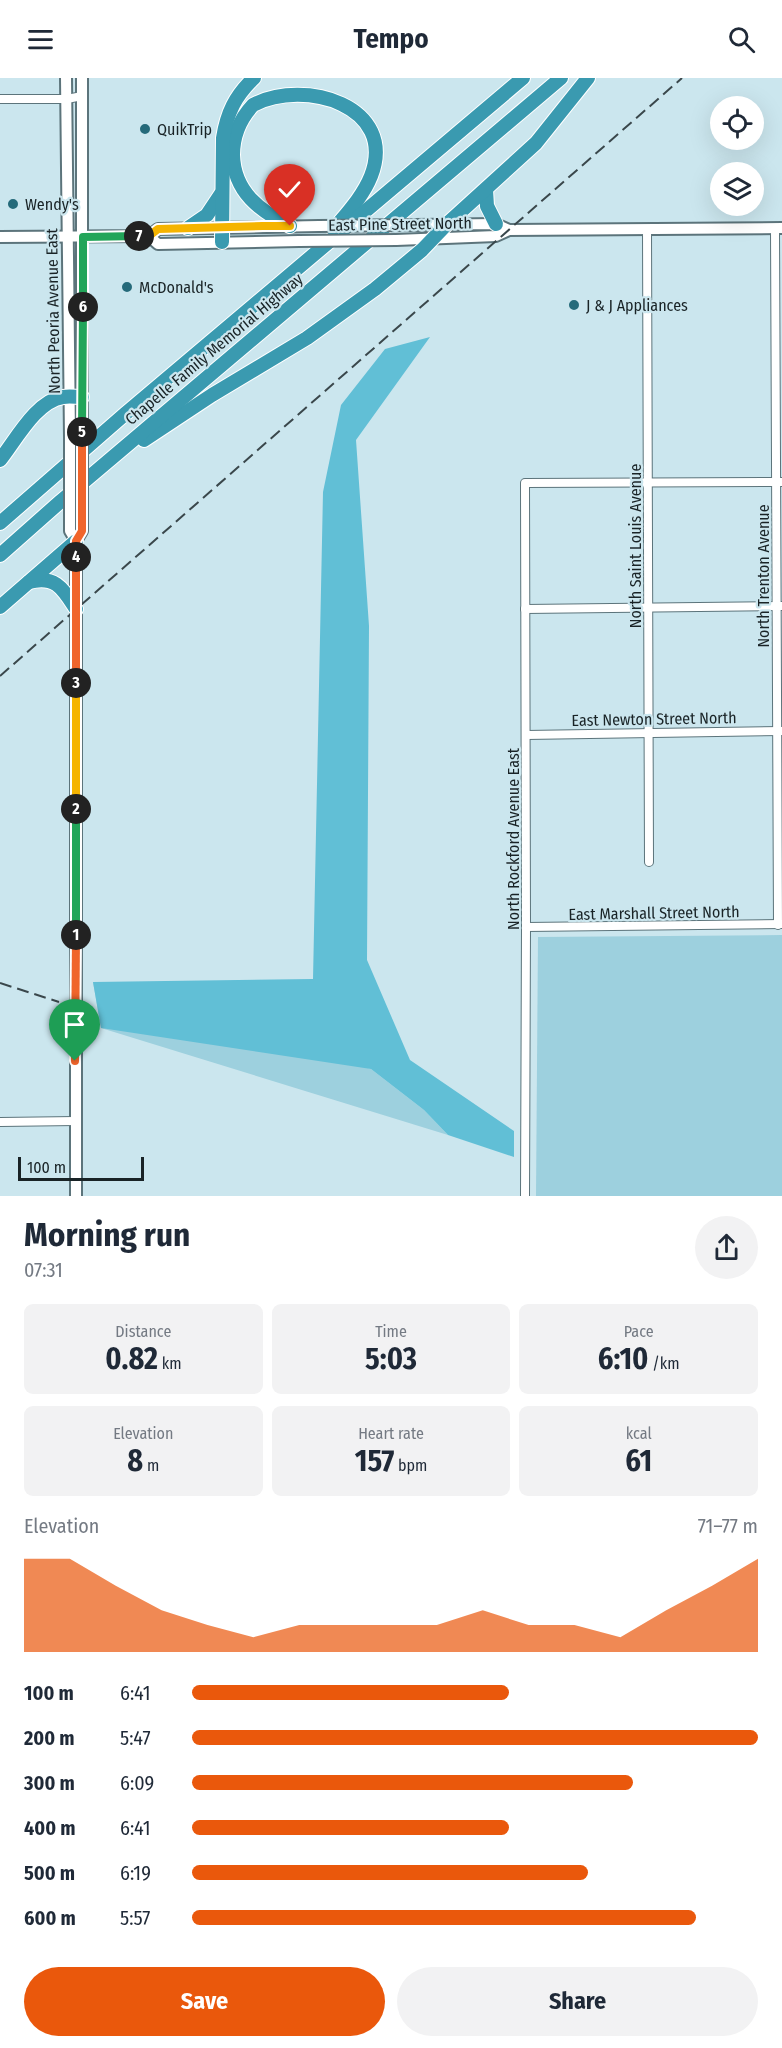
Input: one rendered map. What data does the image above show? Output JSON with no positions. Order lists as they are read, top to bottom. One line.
{"streets":{"highway":["Chapelle Family Memorial Highway"],"main road":["East Pine Street North","North Peoria Avenue East"],"street":["North Saint Louis Avenue","North Trenton Avenue","East Newton Street North","North Rockford Avenue East","East Marshall Street North"]},"crossings":[["East Pine Street North","North Peoria Avenue East"],["East Pine Street North","North Saint Louis Avenue"],["East Pine Street North","North Trenton Avenue"],["North Saint Louis Avenue","East Newton Street North"],["North Saint Louis Avenue","North Rockford Avenue East"],["North Trenton Avenue","East Newton Street North"],["North Trenton Avenue","East Marshall Street North"],["East Newton Street North","North Rockford Avenue East"],["North Rockford Avenue East","East Marshall Street North"]],"places":["QuikTrip","Wendy's","McDonald's","J & J Appliances"],"scale_bar":"100 m","page":{"header":"Tempo","pins":["7","6","5","4","3","2","1"],"scale":"100 m","heading":["Morning run","07:31"],"stats":[["Distance","0.82 km"],["Time","5:03"],["Pace","6:10 /km"],["Elevation","8 m"],["Heart rate","157 bpm"],["kcal","61"]],"chart":["Elevation","71–77 m"],"list":[{"name":"100 m","note":"6:41"},{"name":"200 m","note":"5:47"},{"name":"300 m","note":"6:09"},{"name":"400 m","note":"6:41"},{"name":"500 m","note":"6:19"},{"name":"600 m","note":"5:57"}],"buttons":["Save","Share"]}}
